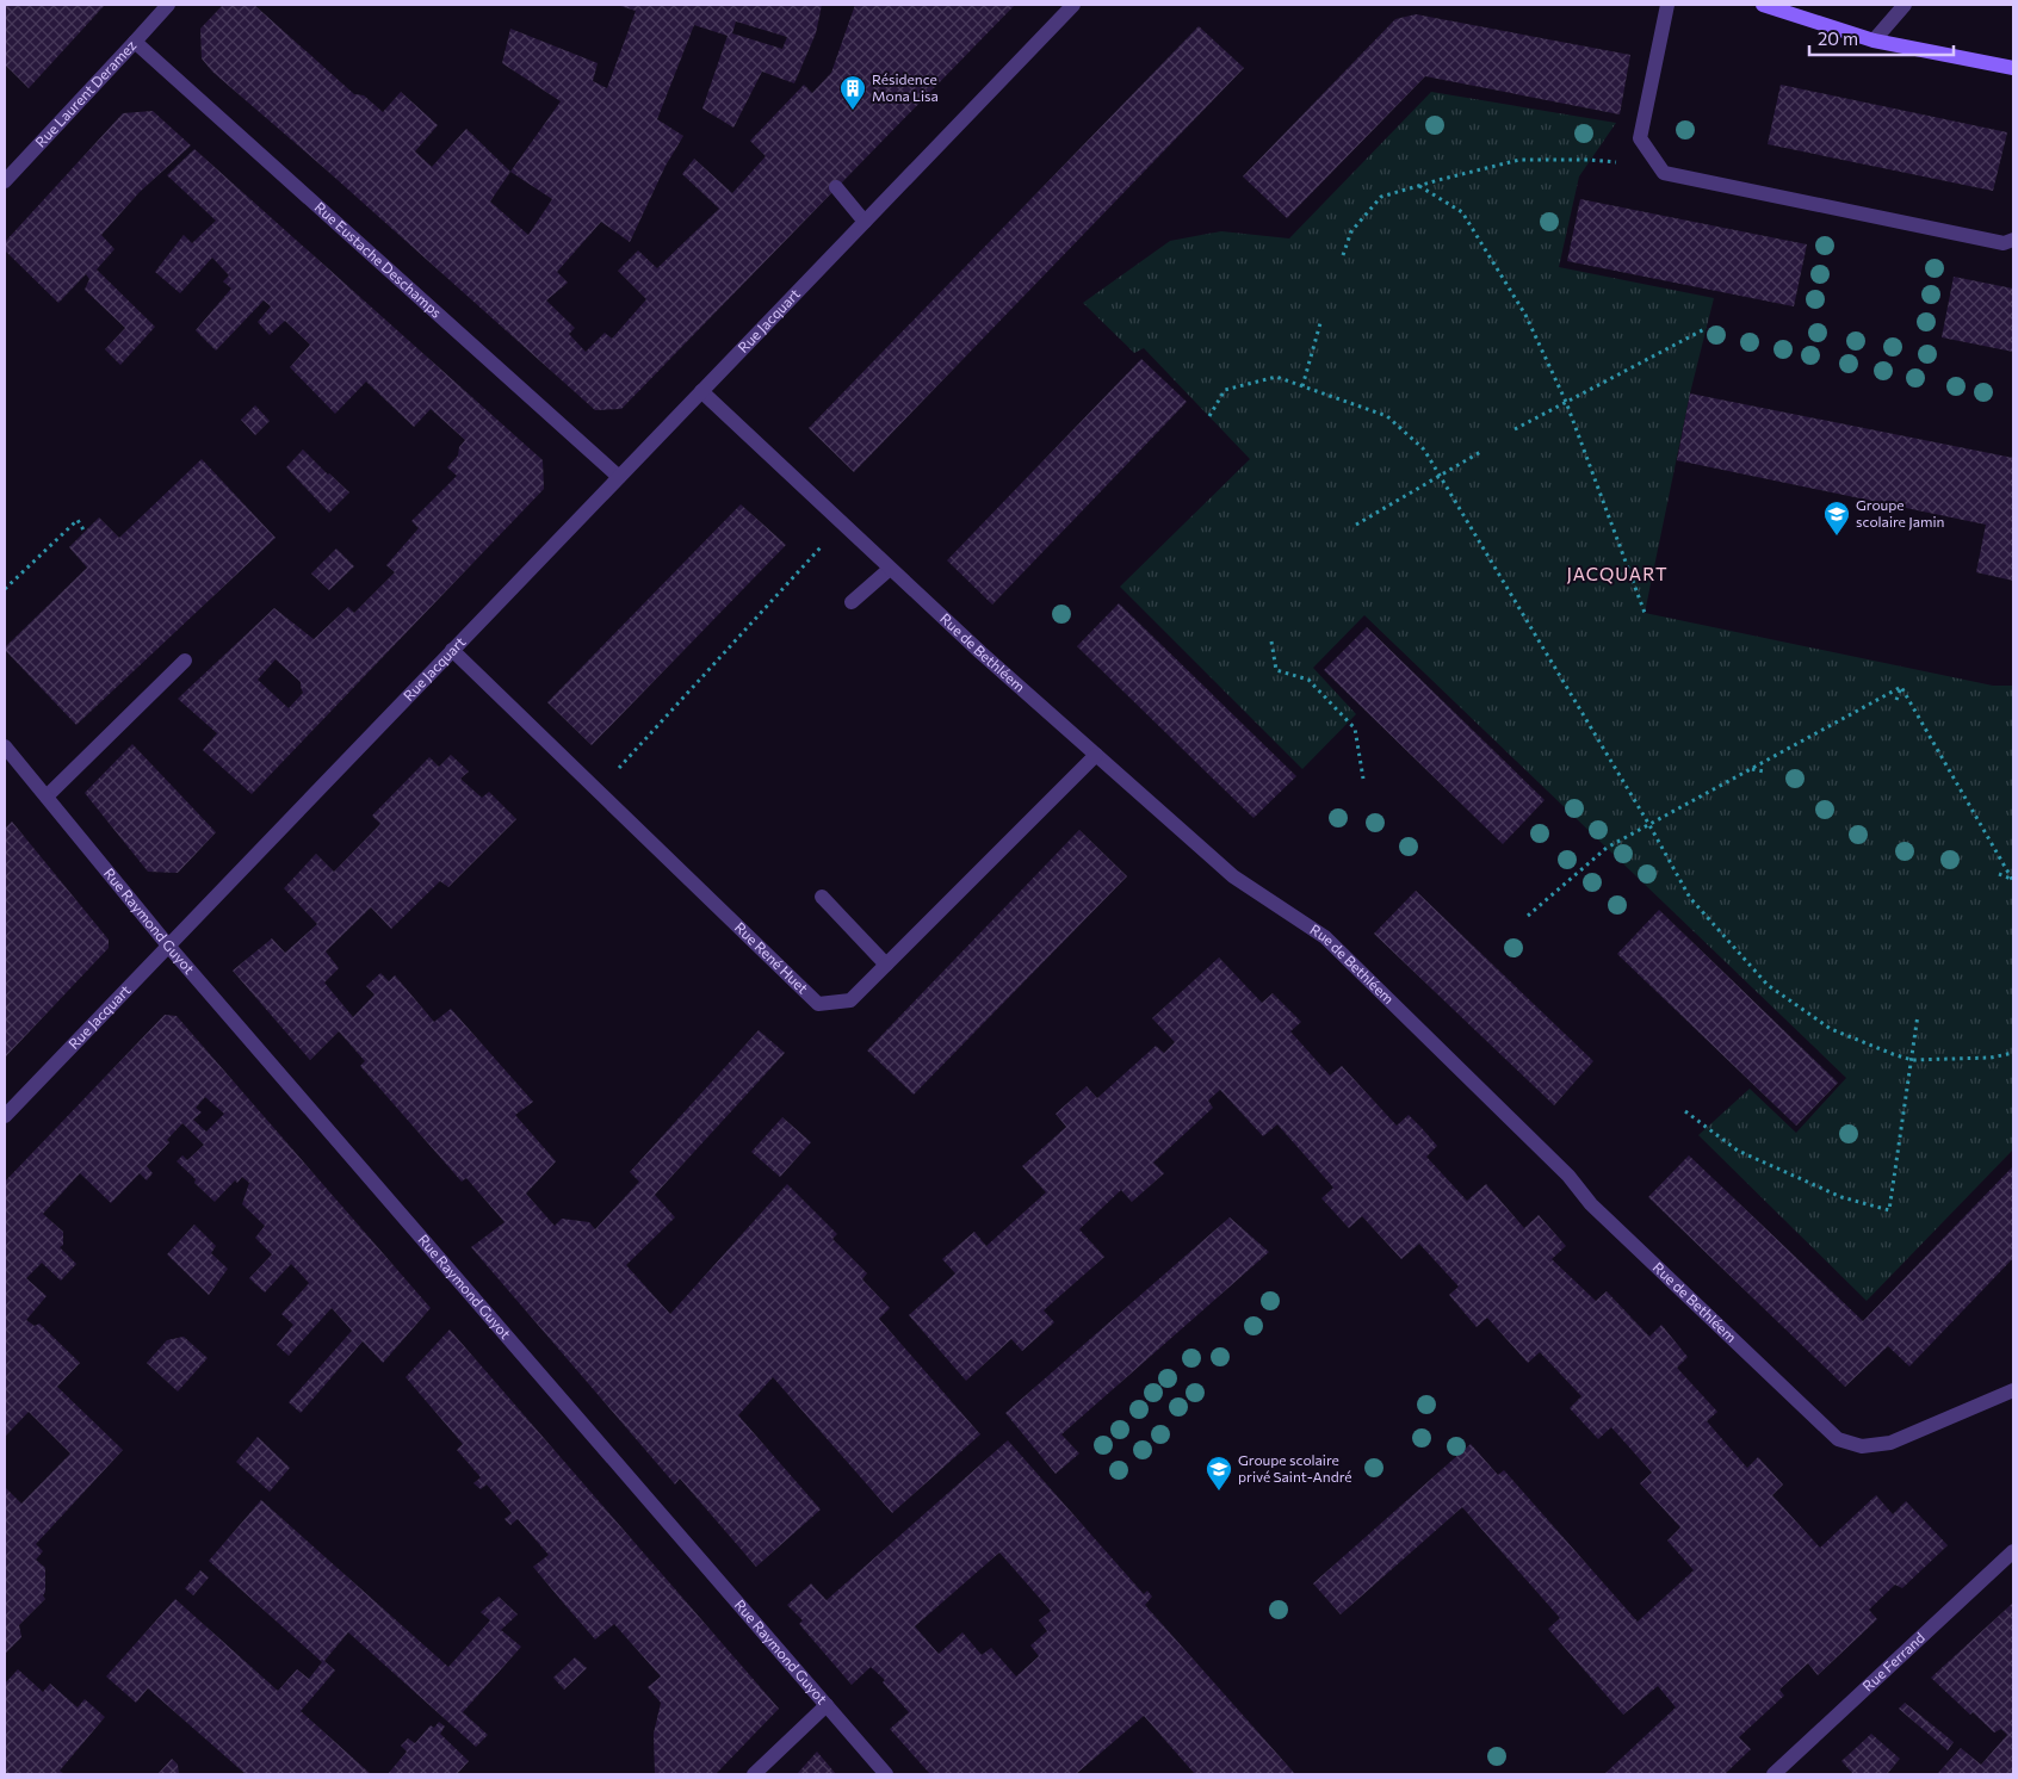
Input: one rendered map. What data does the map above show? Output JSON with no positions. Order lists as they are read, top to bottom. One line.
{"streets":{"street":["Rue Laurent Deramez","Rue Eustache Deschamps","Rue Jacquart","Rue de Bethléem","Rue Raymond Guyot","Rue René Huet","Rue Ferrand"]},"crossings":[["Rue Laurent Deramez","Rue Eustache Deschamps"],["Rue Eustache Deschamps","Rue Jacquart"],["Rue Jacquart","Rue de Bethléem"],["Rue Jacquart","Rue Raymond Guyot"],["Rue Jacquart","Rue René Huet"],["Rue de Bethléem","Rue René Huet"]],"districts":["JACQUART"],"places":{"building":["Résidence Mona Lisa"],"school or university":["Groupe scolaire Jamin","Groupe scolaire privé Saint-André"]},"scale_bar":"20 m"}
